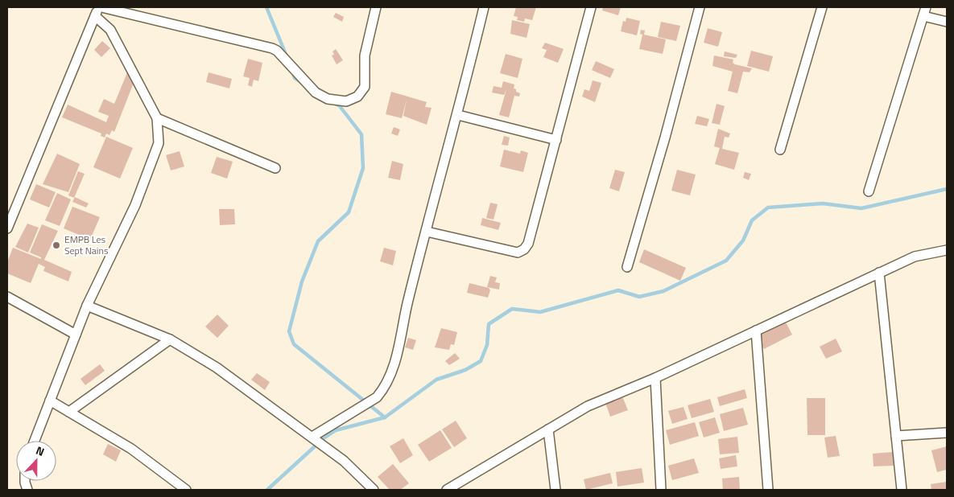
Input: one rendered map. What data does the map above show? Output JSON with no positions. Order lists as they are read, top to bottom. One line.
{"places":["EMPB Les Sept Nains"],"north":"top"}
